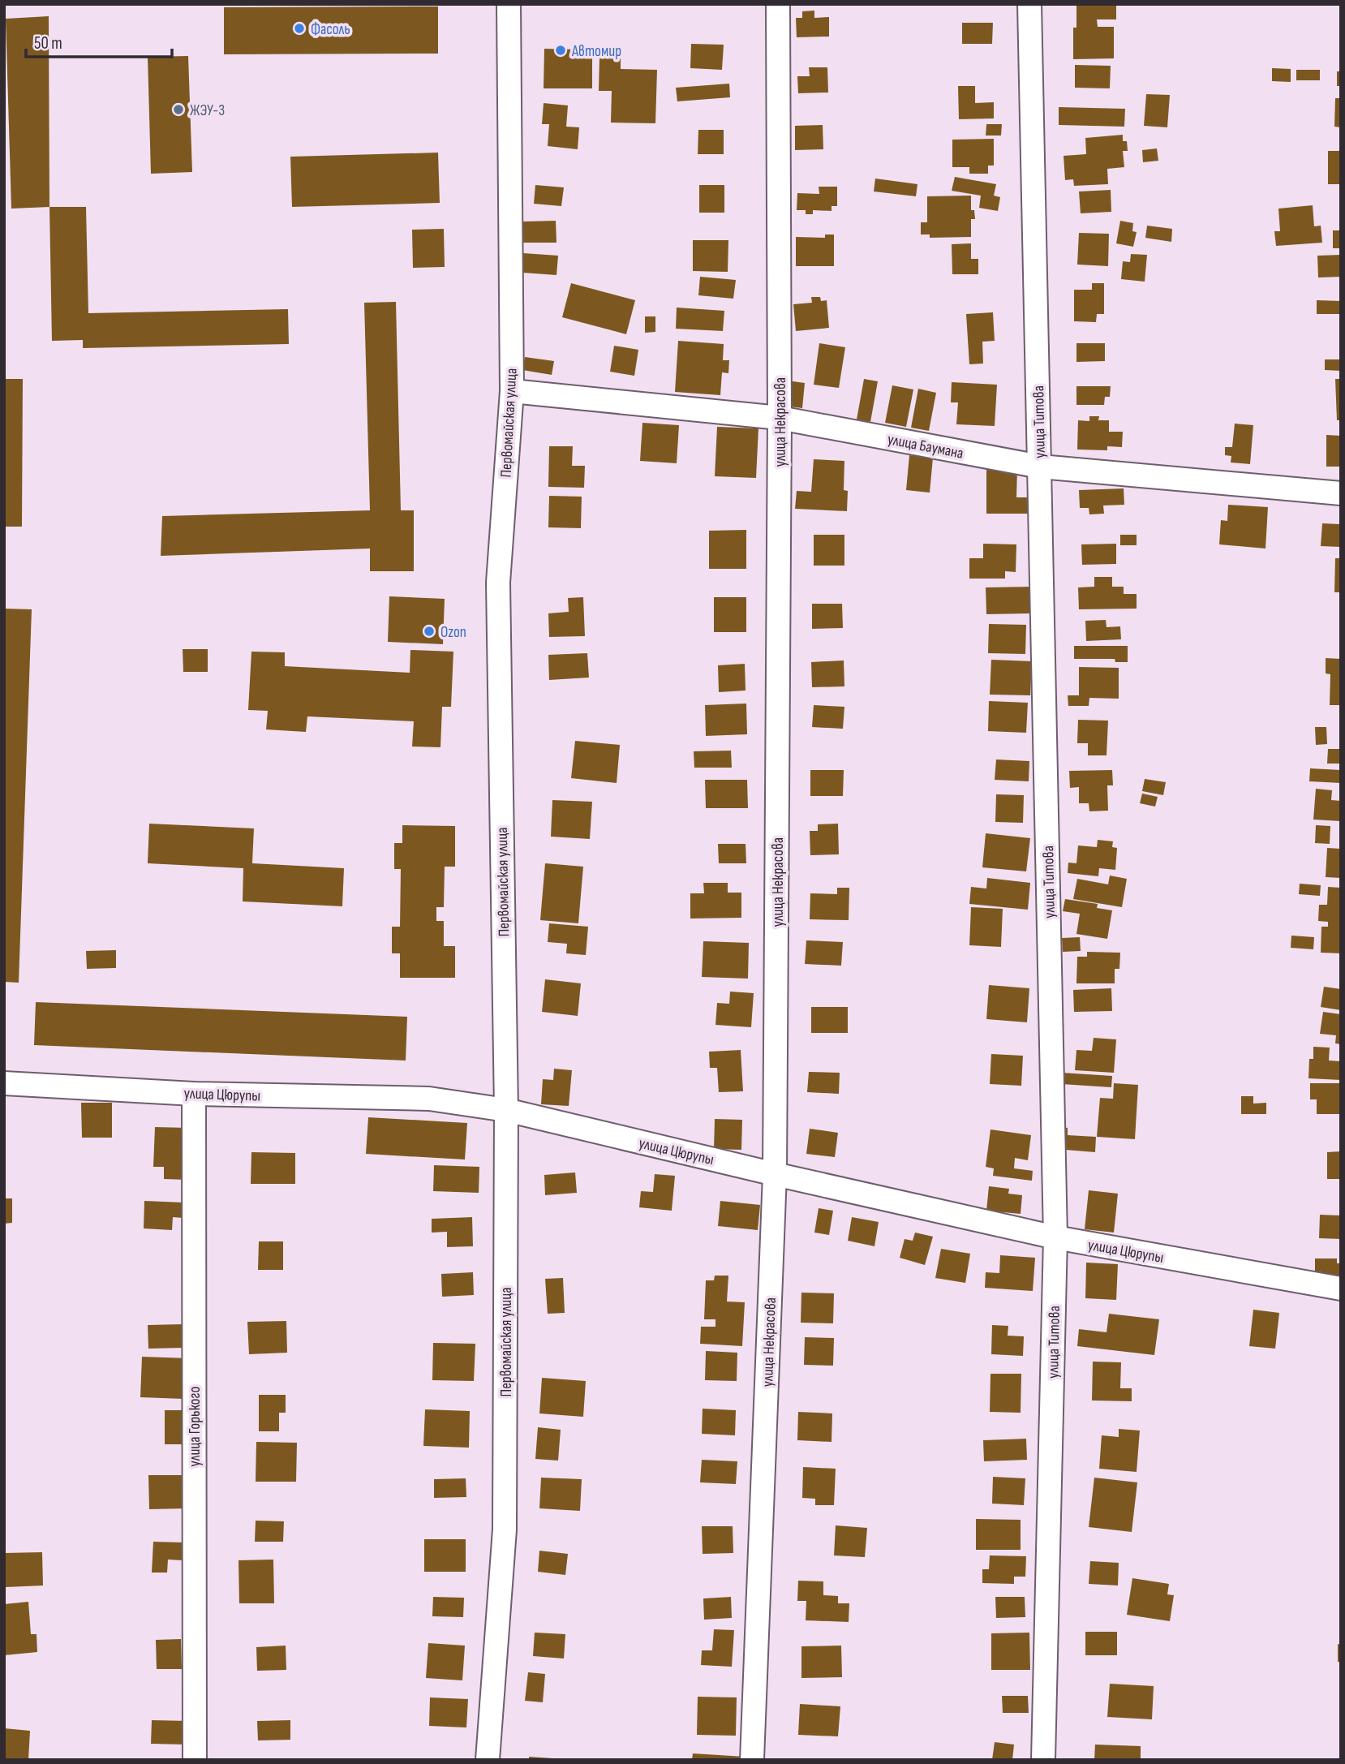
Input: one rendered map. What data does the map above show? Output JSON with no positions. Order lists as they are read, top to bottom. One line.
{"streets":{"street":["улица Некрасова","улица Титова","Первомайская улица","улица Баумана","улица Цюрупы","улица Горького"]},"crossings":[["улица Некрасова","улица Баумана"],["улица Некрасова","улица Цюрупы"],["улица Титова","улица Баумана"],["улица Титова","улица Цюрупы"],["Первомайская улица","улица Баумана"],["Первомайская улица","улица Цюрупы"],["улица Цюрупы","улица Горького"]],"places":["Фасоль","Автомир","ЖЭУ-3","Ozon"],"scale_bar":"50 m"}
